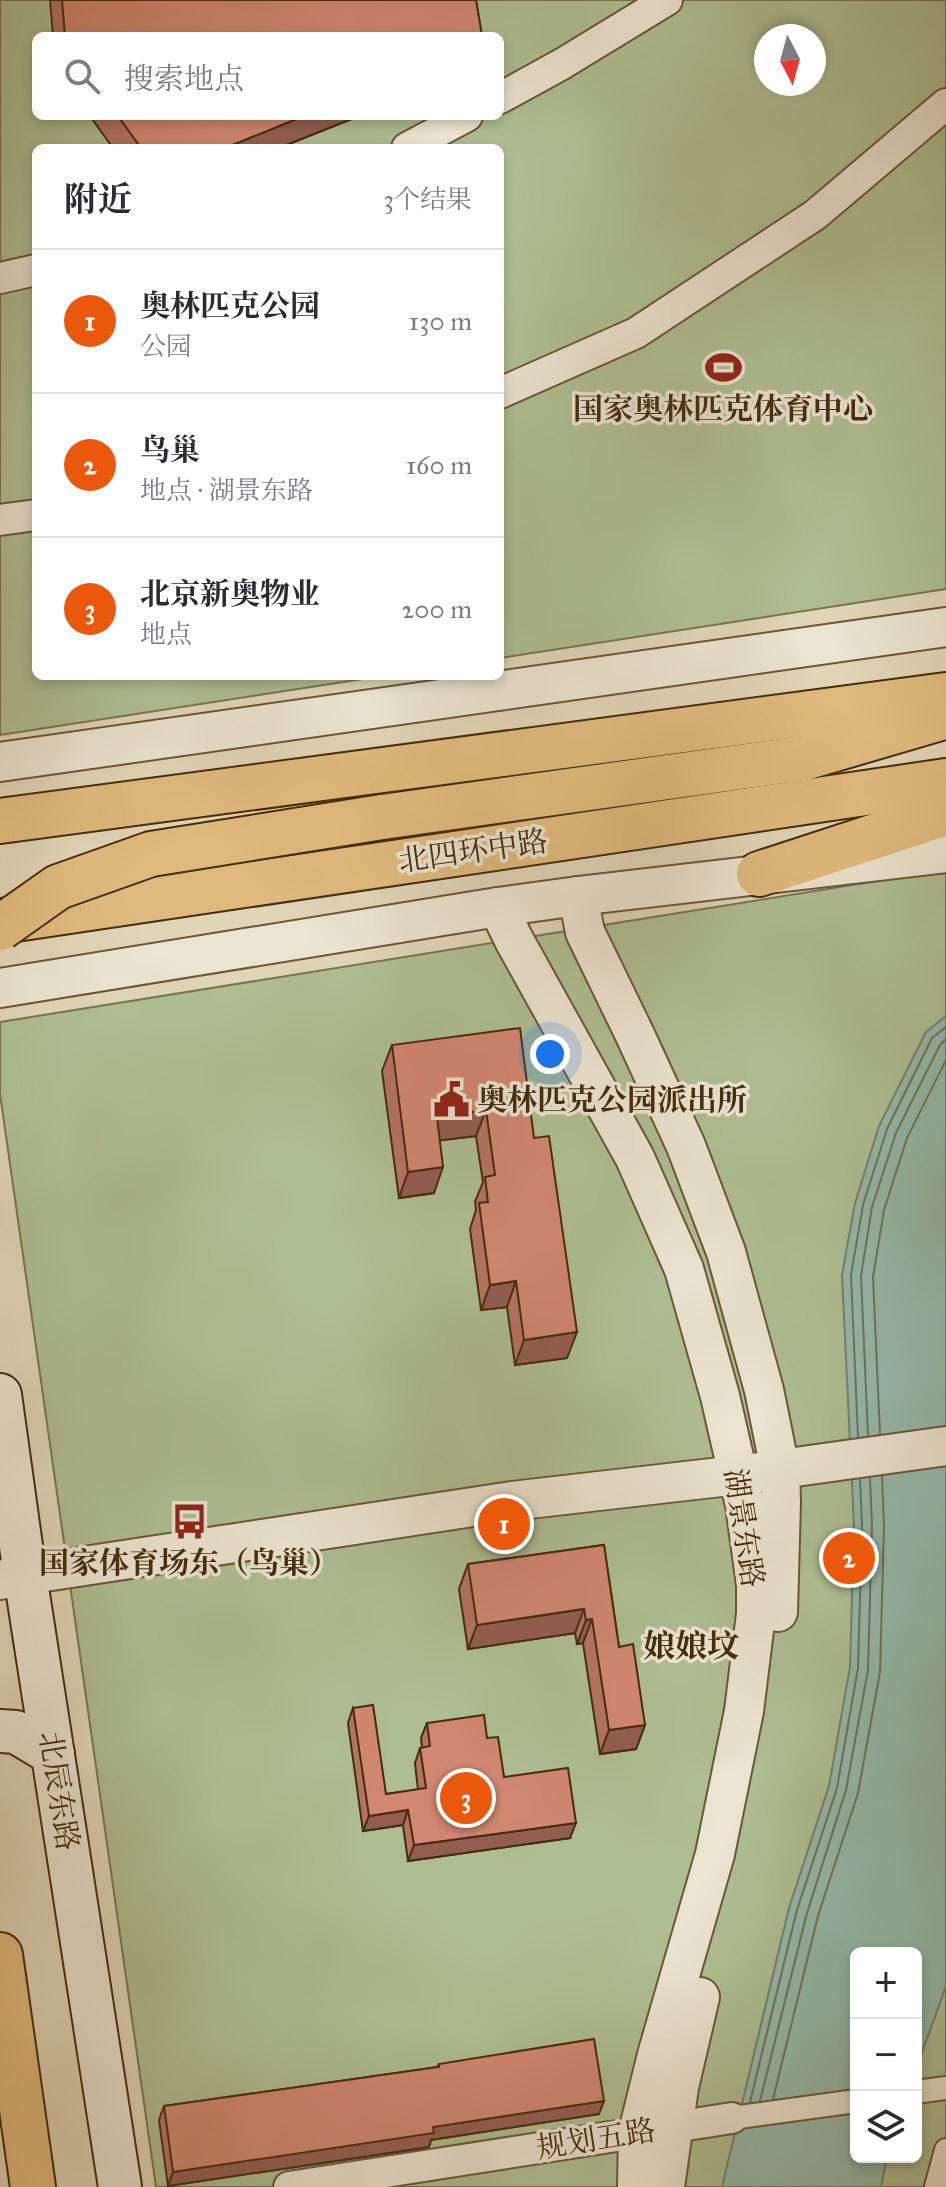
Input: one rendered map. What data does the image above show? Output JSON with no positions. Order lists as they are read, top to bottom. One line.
{"streets":{"highway":["北四环中路"],"main road":["北辰东路"],"street":["湖景东路","规划五路"]},"crossings":[["北四环中路","湖景东路"],["湖景东路","规划五路"]],"districts":["娘娘坟"],"places":{"sports":["国家奥林匹克体育中心"],"public building":["奥林匹克公园派出所"],"bus stop":["国家体育场东（鸟巢）"]},"north":"bottom","page":{"search":"搜索地点","heading":["附近","3个结果"],"list":[{"mark":"1","name":"奥林匹克公园","note":"公园","value":"130 m"},{"mark":"2","name":"鸟巢","note":"地点 · 湖景东路","value":"160 m"},{"mark":"3","name":"北京新奥物业","note":"地点","value":"200 m"}],"pins":["1","2","3"],"map_buttons":["+","−"]}}
